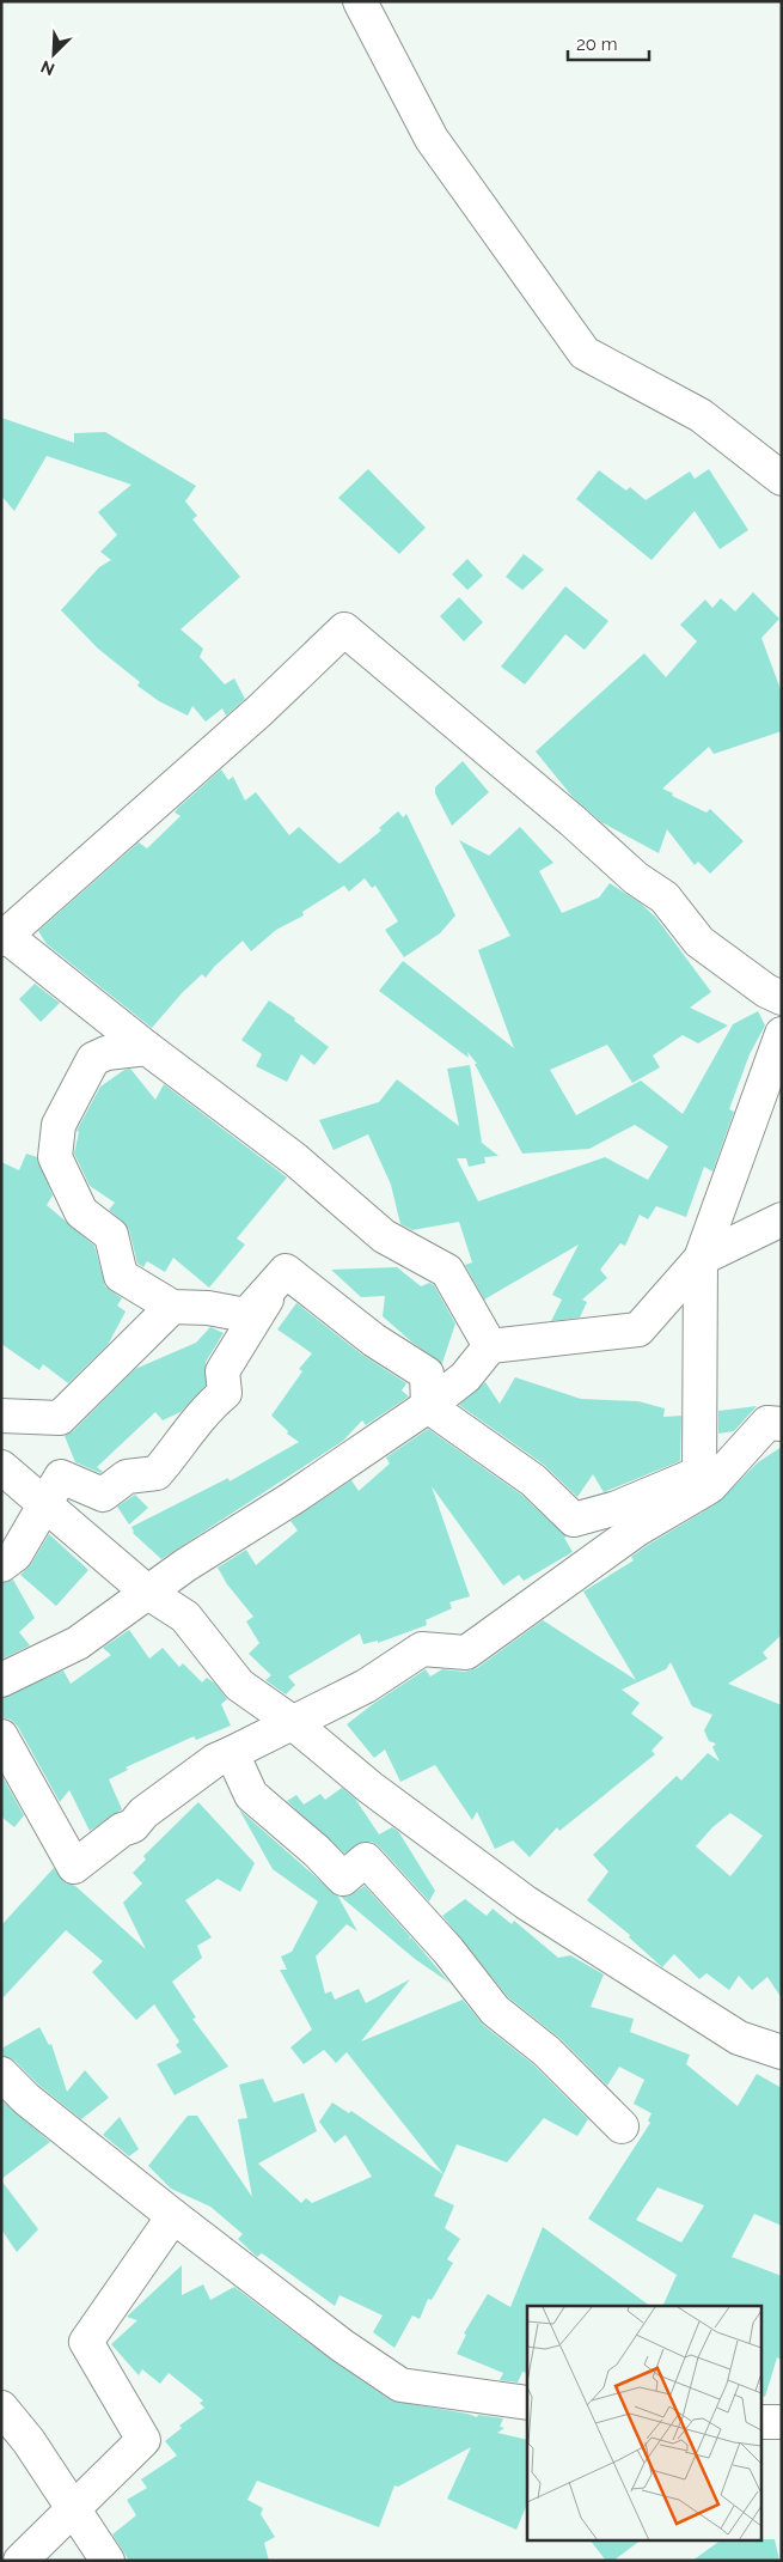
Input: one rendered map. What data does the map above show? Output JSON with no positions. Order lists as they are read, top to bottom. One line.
{"scale_bar":"20 m","north":"bottom left"}
